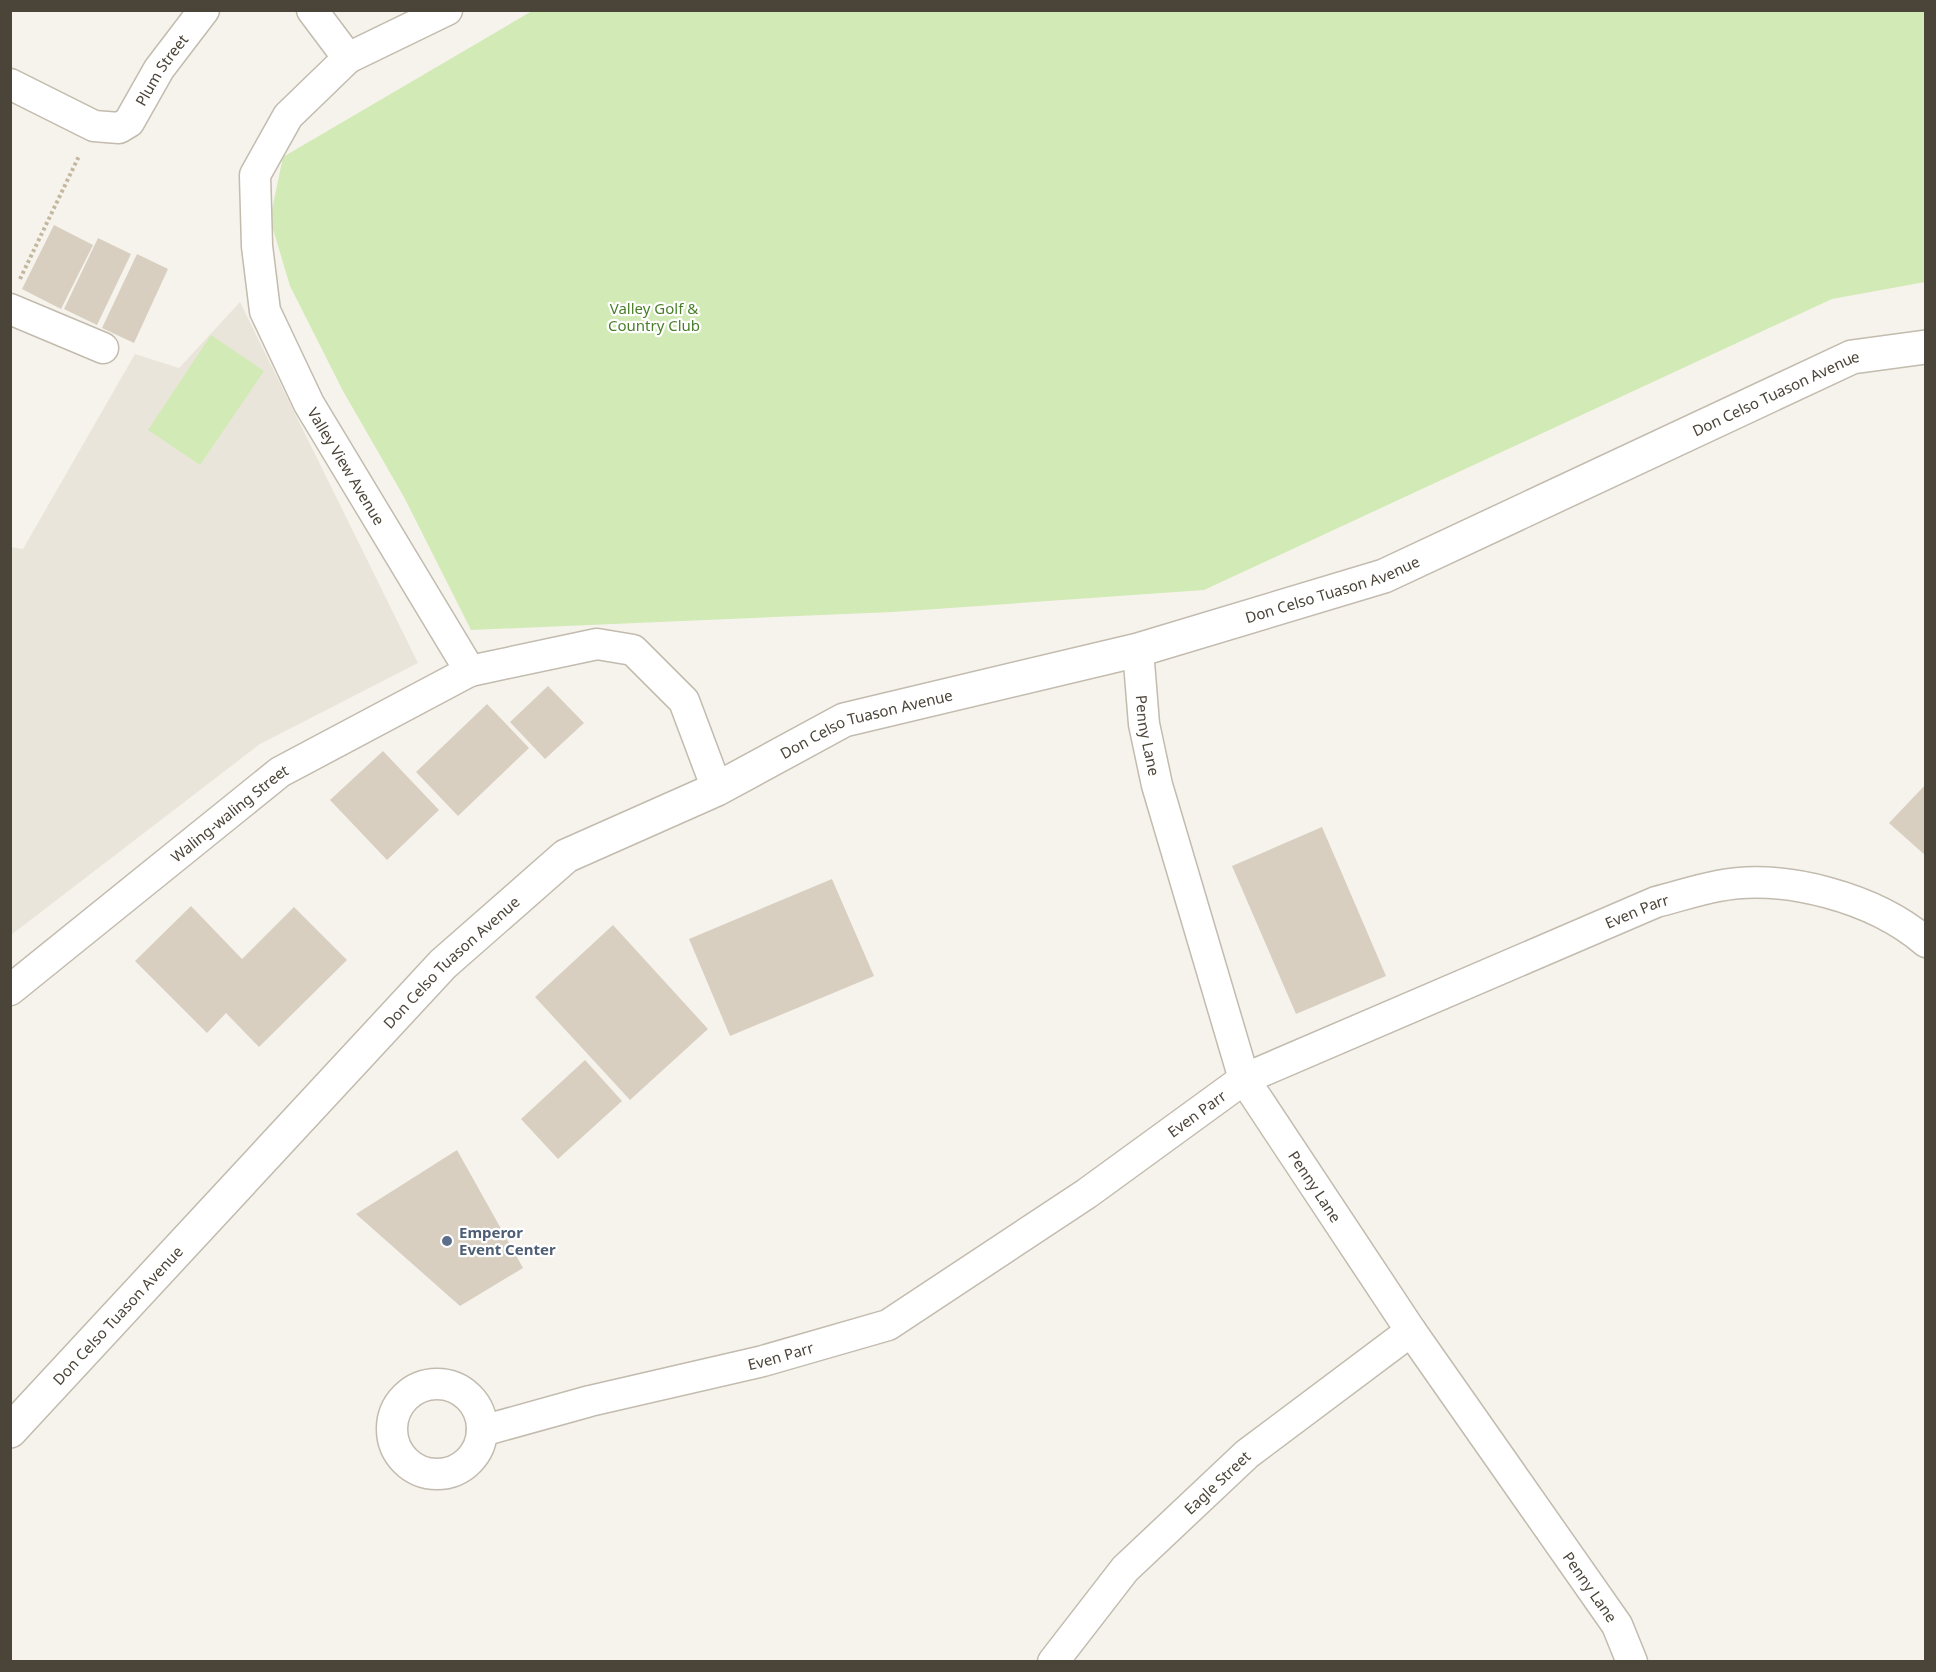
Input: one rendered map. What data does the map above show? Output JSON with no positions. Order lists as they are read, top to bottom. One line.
{"streets":{"street":["Plum Street","Don Celso Tuason Avenue","Valley View Avenue","Penny Lane","Waling-waling Street","Even Parr","Eagle Street"]},"crossings":[["Don Celso Tuason Avenue","Penny Lane"],["Valley View Avenue","Waling-waling Street"],["Penny Lane","Even Parr"],["Penny Lane","Eagle Street"]],"parks":["Valley Golf & Country Club"],"places":["Emperor Event Center"]}
